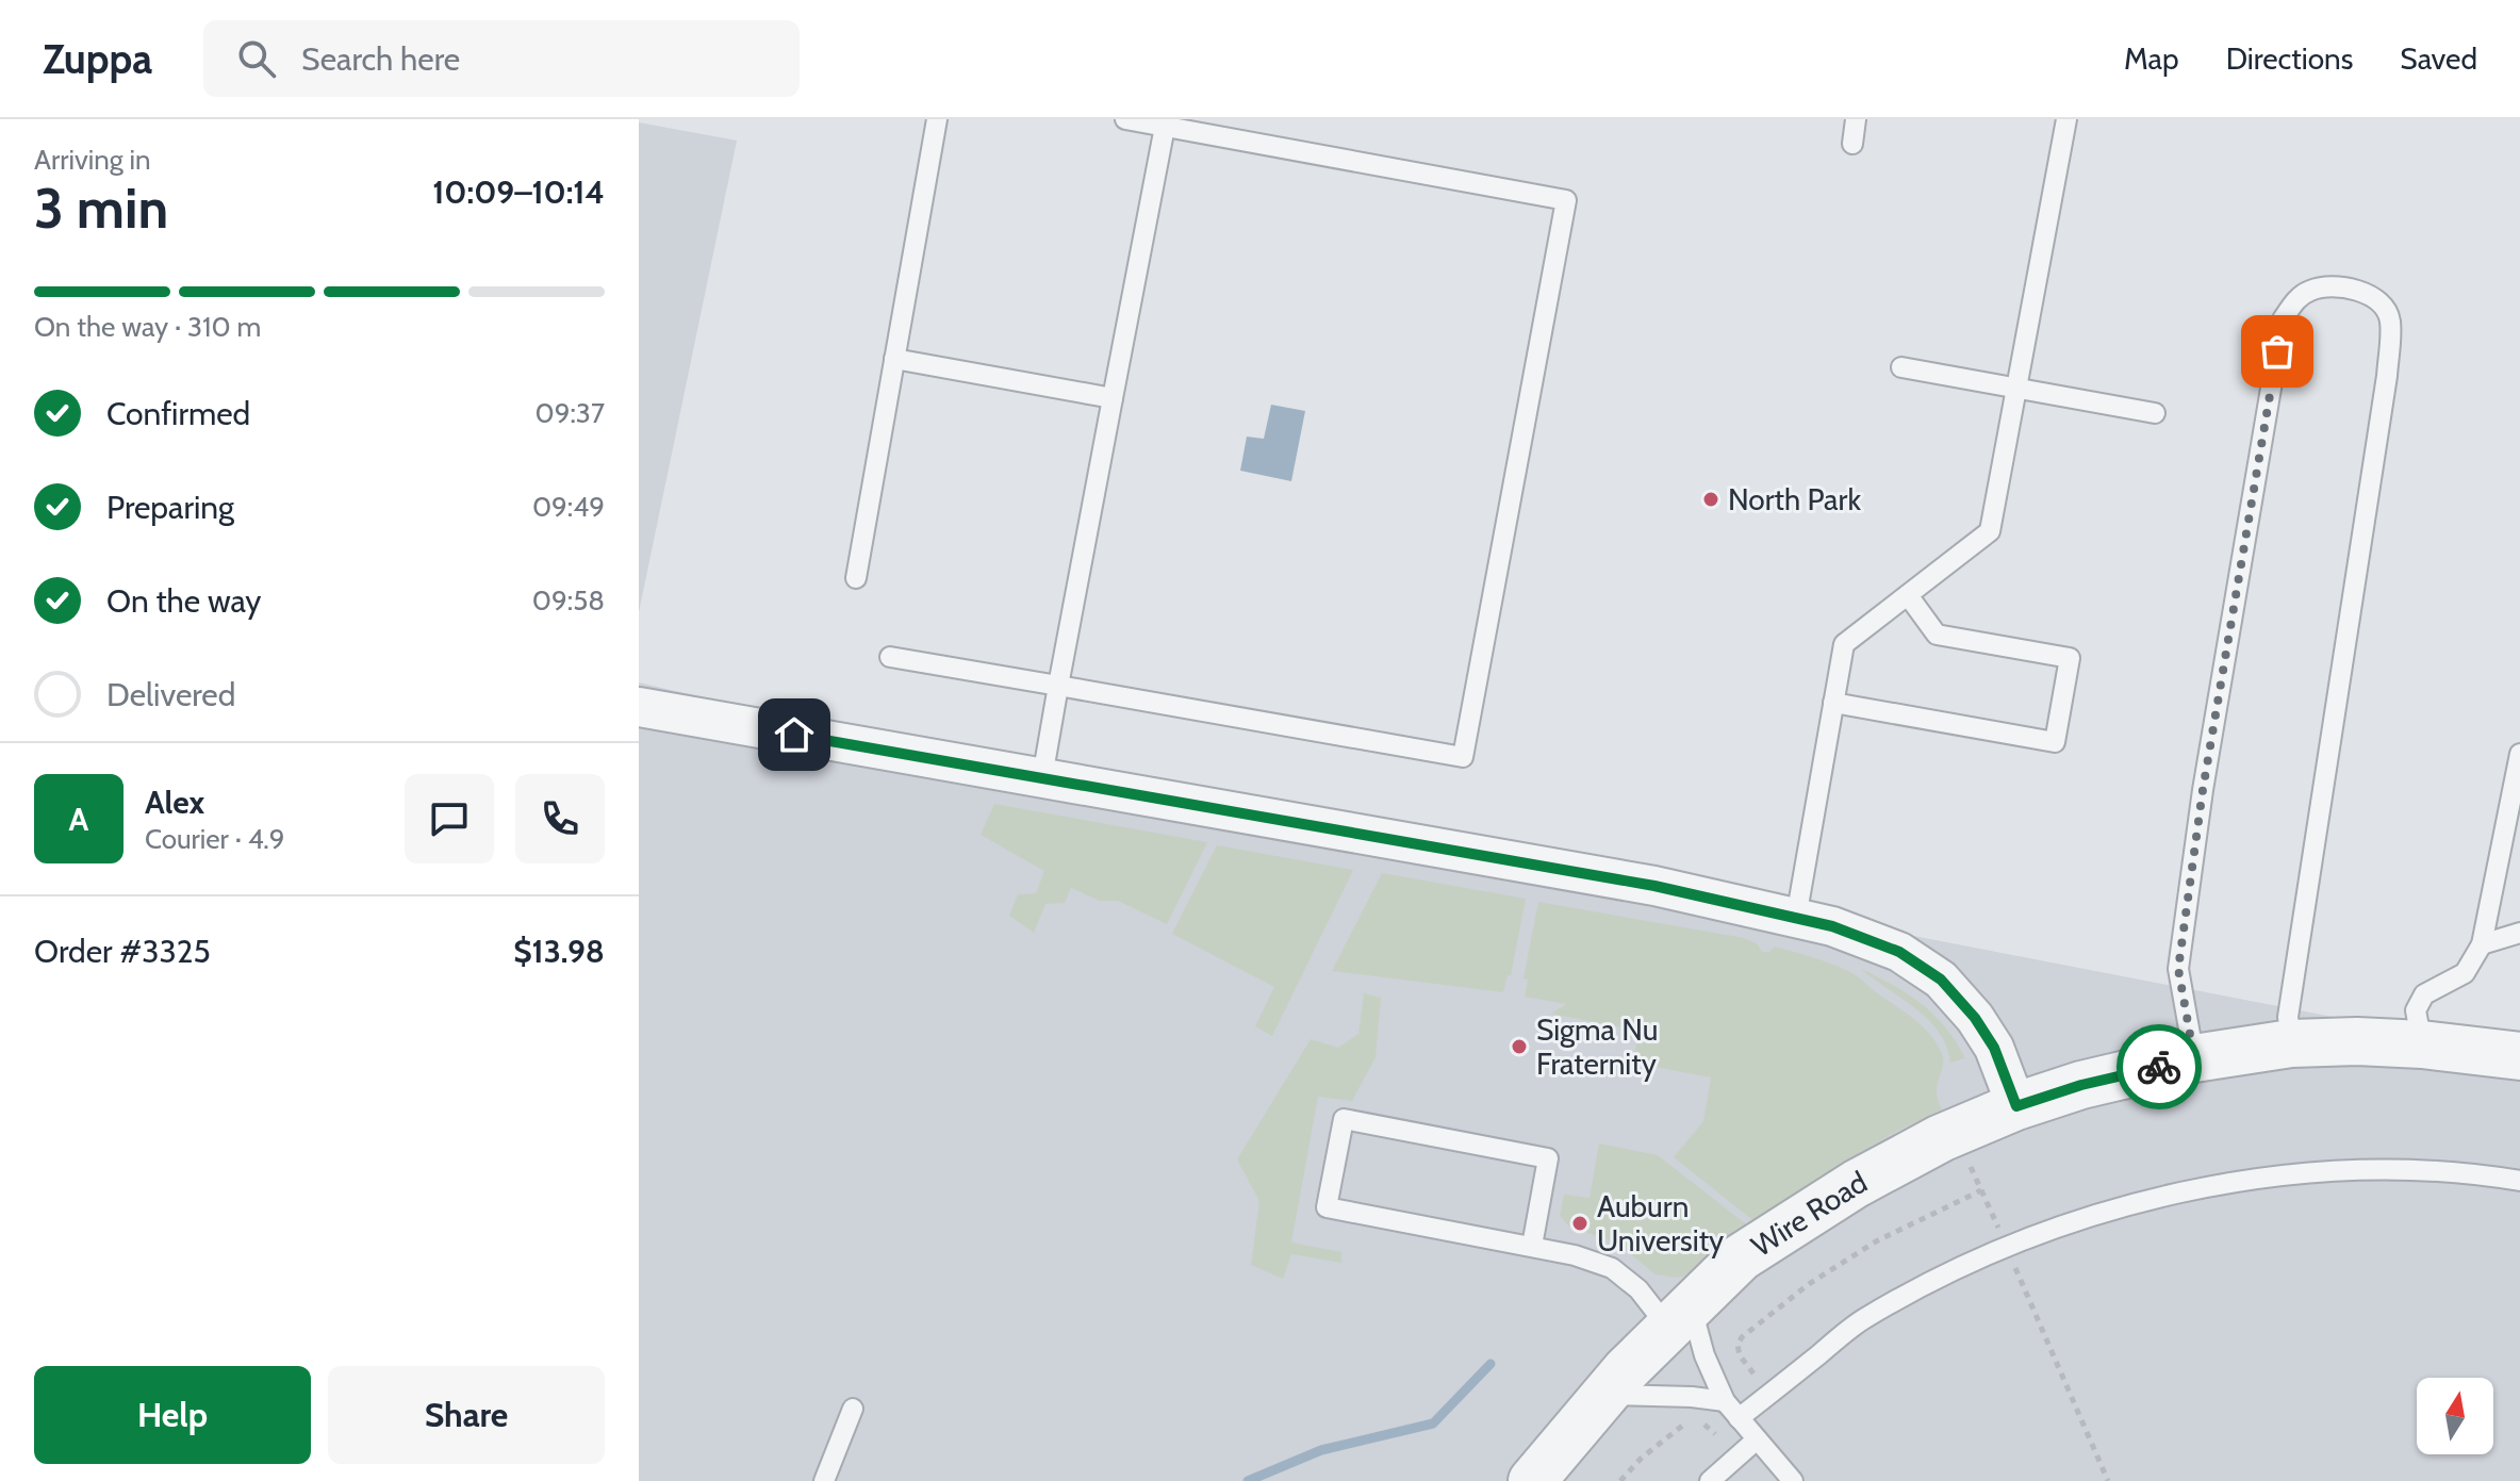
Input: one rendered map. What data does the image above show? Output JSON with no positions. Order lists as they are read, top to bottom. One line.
{"streets":{"street":["Wire Road"]},"places":["North Park","Sigma Nu Fraternity","Auburn University"],"north":"top","page":{"header":"Zuppa","search":"Search here","nav":["Map","Directions","Saved"],"heading":["3 min","Arriving in","10:09–10:14"],"panel":["Alex","Courier · 4.9","Order #3325","$13.98"],"bar":"On the way · 310 m","list":[["Confirmed","09:37"],["Preparing","09:49"],["On the way","09:58"],"Delivered"],"round":"A","buttons":["Help","Share"]}}
